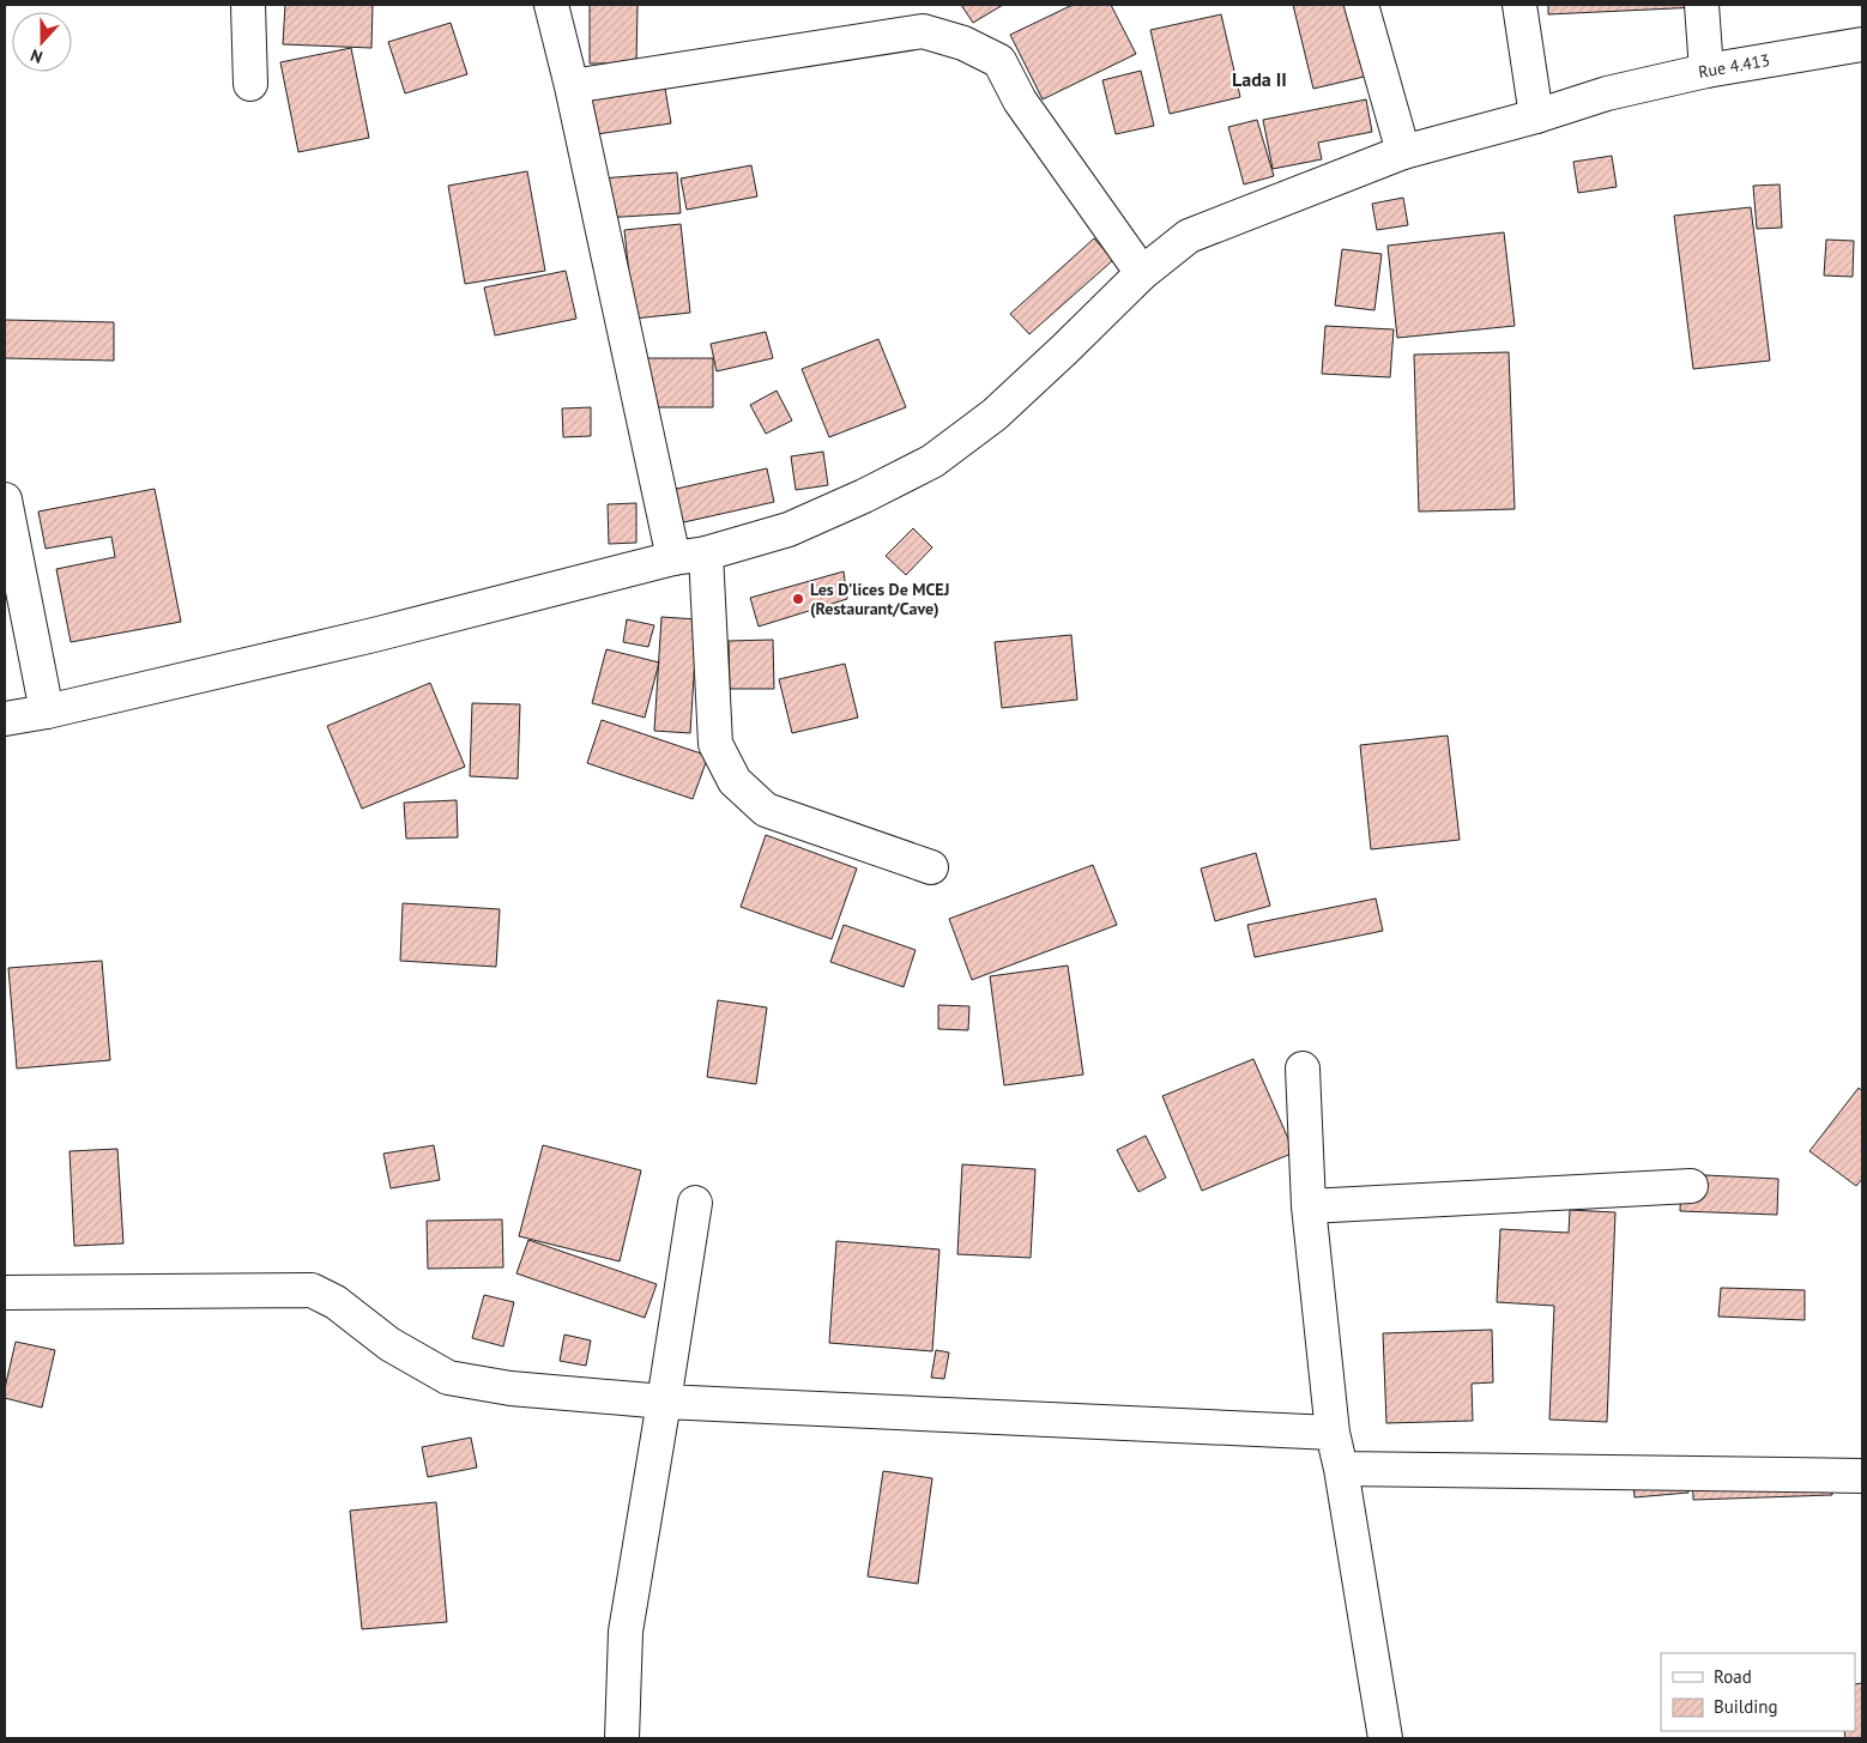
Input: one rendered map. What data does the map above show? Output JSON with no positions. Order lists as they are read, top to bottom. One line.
{"streets":{"street":["Rue 4.413"]},"districts":["Lada II"],"places":["Les D'lices De MCEJ (Restaurant/Cave)"],"legend":["Road","Building"],"north":"bottom"}
